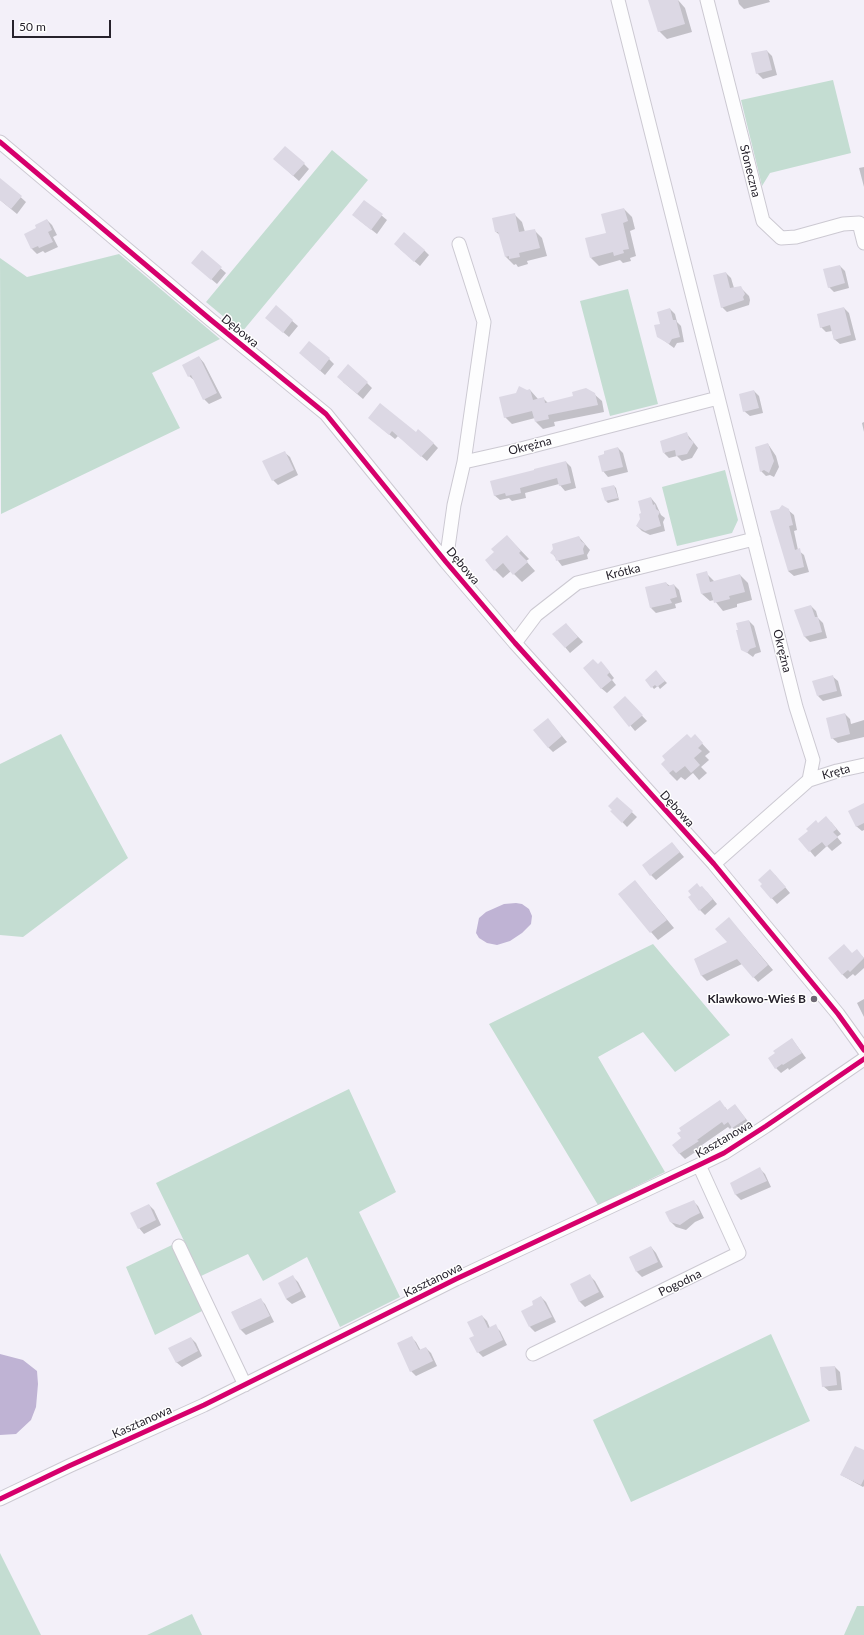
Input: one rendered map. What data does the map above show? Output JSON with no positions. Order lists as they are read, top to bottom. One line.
{"streets":{"street":["Słoneczna","Dębowa","Okrężna","Krótka","Kręta","Kasztanowa","Pogodna"]},"crossings":[["Dębowa","Krótka"],["Okrężna","Krótka"],["Okrężna","Kręta"],["Kasztanowa","Pogodna"]],"places":["Klawkowo-Wieś B"],"scale_bar":"50 m"}
